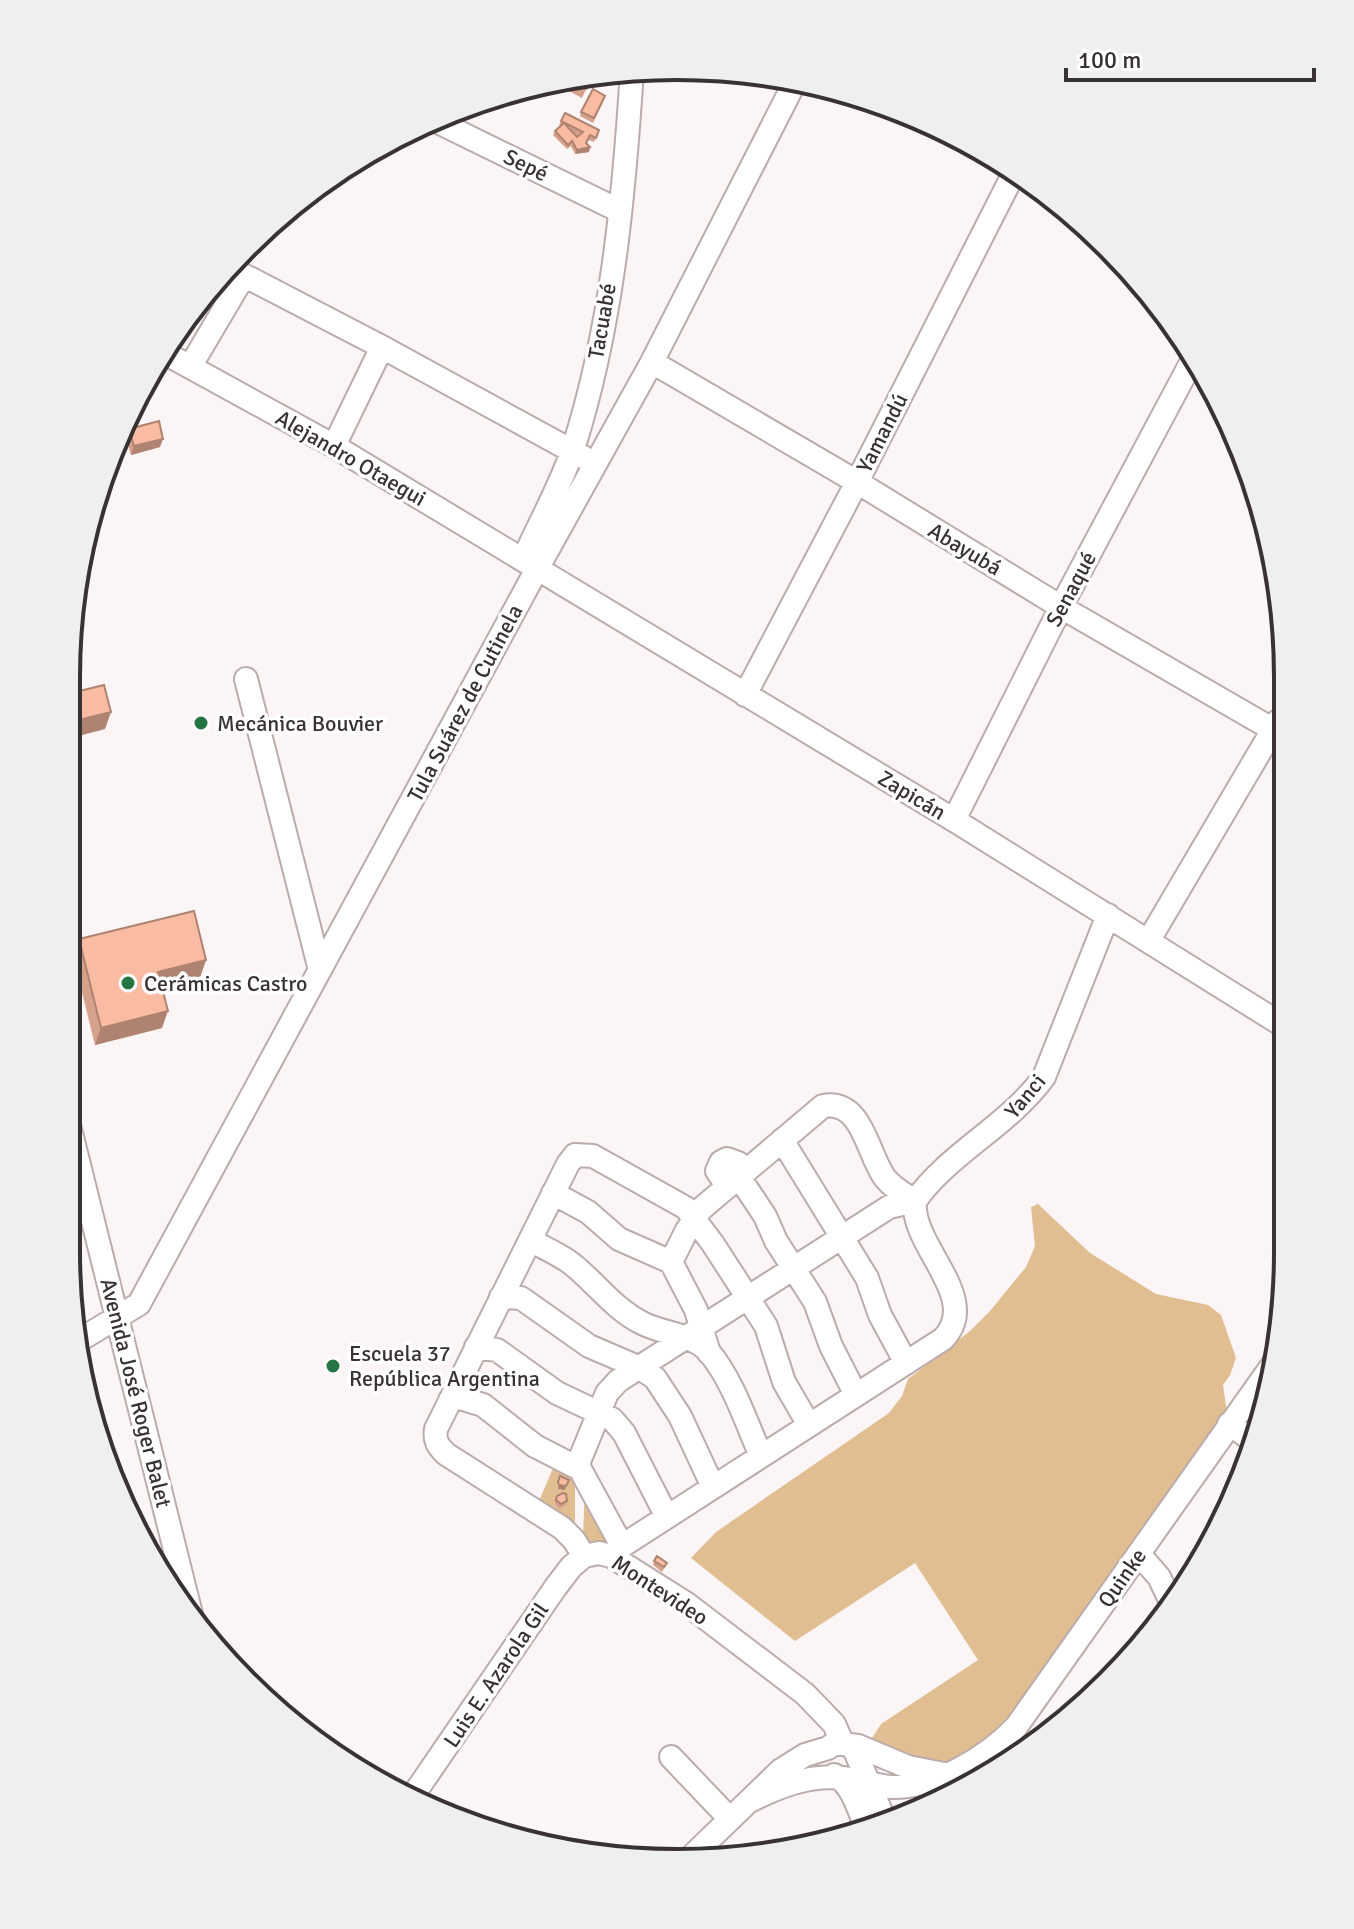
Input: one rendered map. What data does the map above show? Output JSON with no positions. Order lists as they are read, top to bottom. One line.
{"streets":{"street":["Sepé","Tacuabé","Yamandú","Alejandro Otaegui","Abayubá","Senaqué","Tula Suárez de Cutinela","Zapicán","Yanci","Avenida José Roger Balet","Quinke","Montevideo","Luis E. Azarola Gil"]},"crossings":[["Sepé","Tacuabé"],["Tacuabé","Alejandro Otaegui"],["Tacuabé","Tula Suárez de Cutinela"],["Tacuabé","Zapicán"],["Yamandú","Abayubá"],["Yamandú","Zapicán"],["Alejandro Otaegui","Tula Suárez de Cutinela"],["Alejandro Otaegui","Zapicán"],["Abayubá","Senaqué"],["Abayubá","Tula Suárez de Cutinela"],["Senaqué","Zapicán"],["Tula Suárez de Cutinela","Zapicán"],["Tula Suárez de Cutinela","Avenida José Roger Balet"],["Zapicán","Yanci"],["Quinke","Montevideo"],["Montevideo","Luis E. Azarola Gil"]],"places":["Mecánica Bouvier","Cerámicas Castro","Escuela 37 República Argentina"],"scale_bar":"100 m"}
